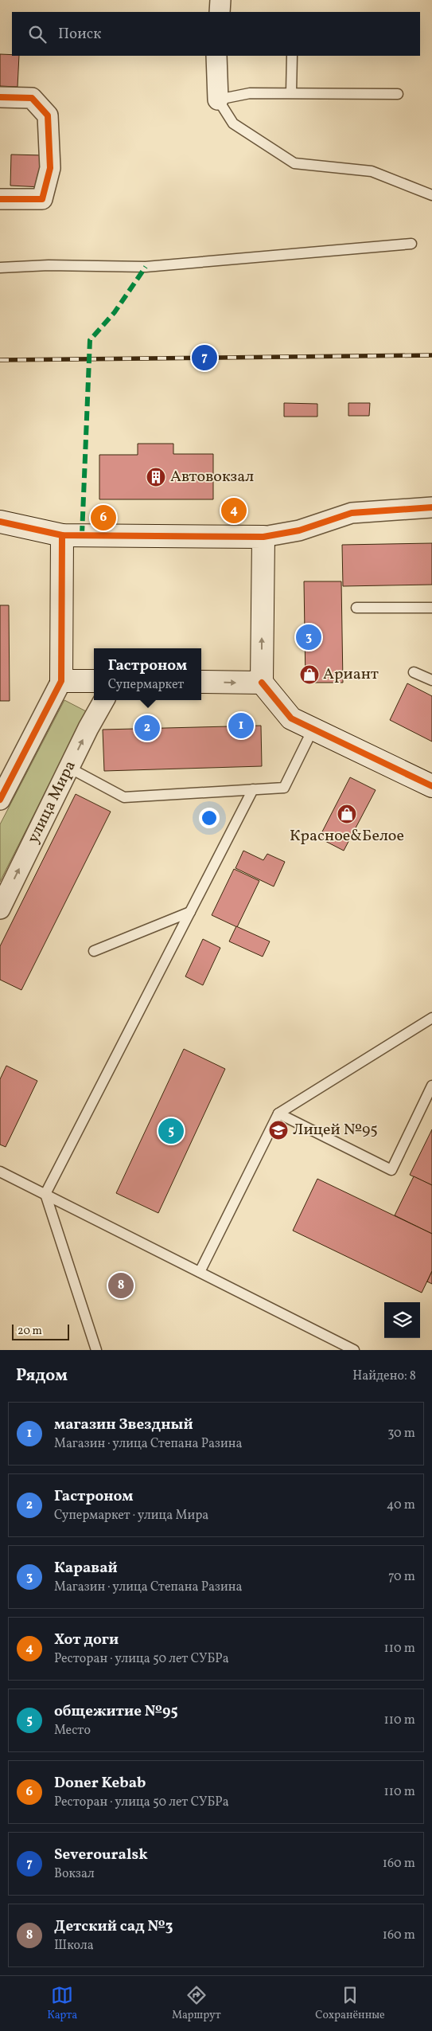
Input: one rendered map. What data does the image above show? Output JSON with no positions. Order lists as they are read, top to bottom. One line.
{"streets":{"street":["улица Мира"]},"places":{"building":["Автовокзал"],"shop":["Ариант","Красное&Белое"],"school or university":["Лицей №95"]},"scale_bar":"20 m","page":{"search":"Поиск","pins":["7","4","6","3","1","2","5","8"],"popup":["Гастроном","Супермаркет"],"scale":"20 m","heading":["Рядом","Найдено: 8"],"list":[{"mark":"1","name":"магазин Звездный","note":"Магазин · улица Степана Разина","value":"30 m"},{"mark":"2","name":"Гастроном","note":"Супермаркет · улица Мира","value":"40 m"},{"mark":"3","name":"Каравай","note":"Магазин · улица Степана Разина","value":"70 m"},{"mark":"4","name":"Хот доги","note":"Ресторан · улица 50 лет СУБРа","value":"110 m"},{"mark":"5","name":"общежитие №95","note":"Место","value":"110 m"},{"mark":"6","name":"Doner Kebab","note":"Ресторан · улица 50 лет СУБРа","value":"110 m"},{"mark":"7","name":"Severouralsk","note":"Вокзал","value":"160 m"},{"mark":"8","name":"Детский сад №3","note":"Школа","value":"160 m"}],"nav":["Карта","Маршрут","Сохранённые"]}}
